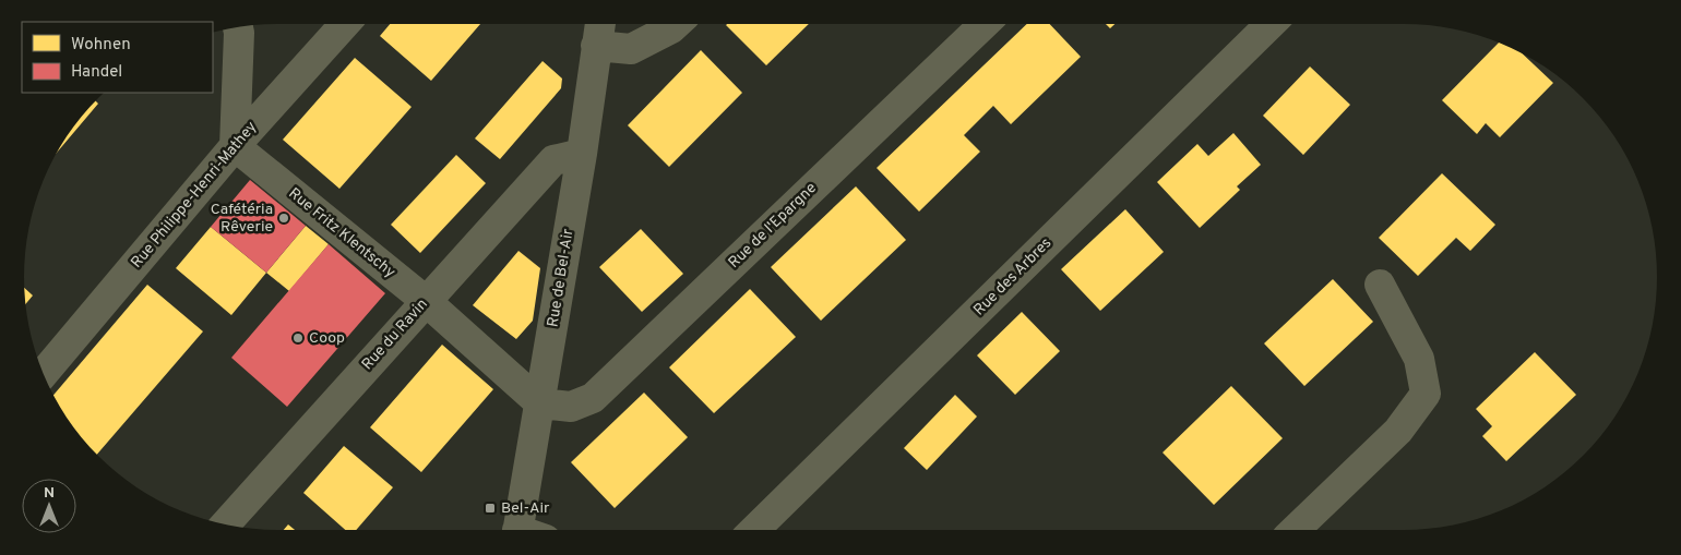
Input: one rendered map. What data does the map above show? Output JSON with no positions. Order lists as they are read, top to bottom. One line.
{"streets":{"street":["Rue Philippe-Henri-Mathey","Rue de l'Epargne","Rue Fritz Klentschy","Rue des Arbres","Rue de Bel-Air","Rue du Ravin"]},"crossings":[["Rue Philippe-Henri-Mathey","Rue Fritz Klentschy"],["Rue de l'Epargne","Rue Fritz Klentschy"],["Rue de l'Epargne","Rue de Bel-Air"],["Rue Fritz Klentschy","Rue de Bel-Air"],["Rue Fritz Klentschy","Rue du Ravin"],["Rue de Bel-Air","Rue du Ravin"]],"places":{"other":["Cafétéria Rêverie","Coop"],"transit":["Bel-Air"]},"legend":["Wohnen","Handel"],"north":"top"}
